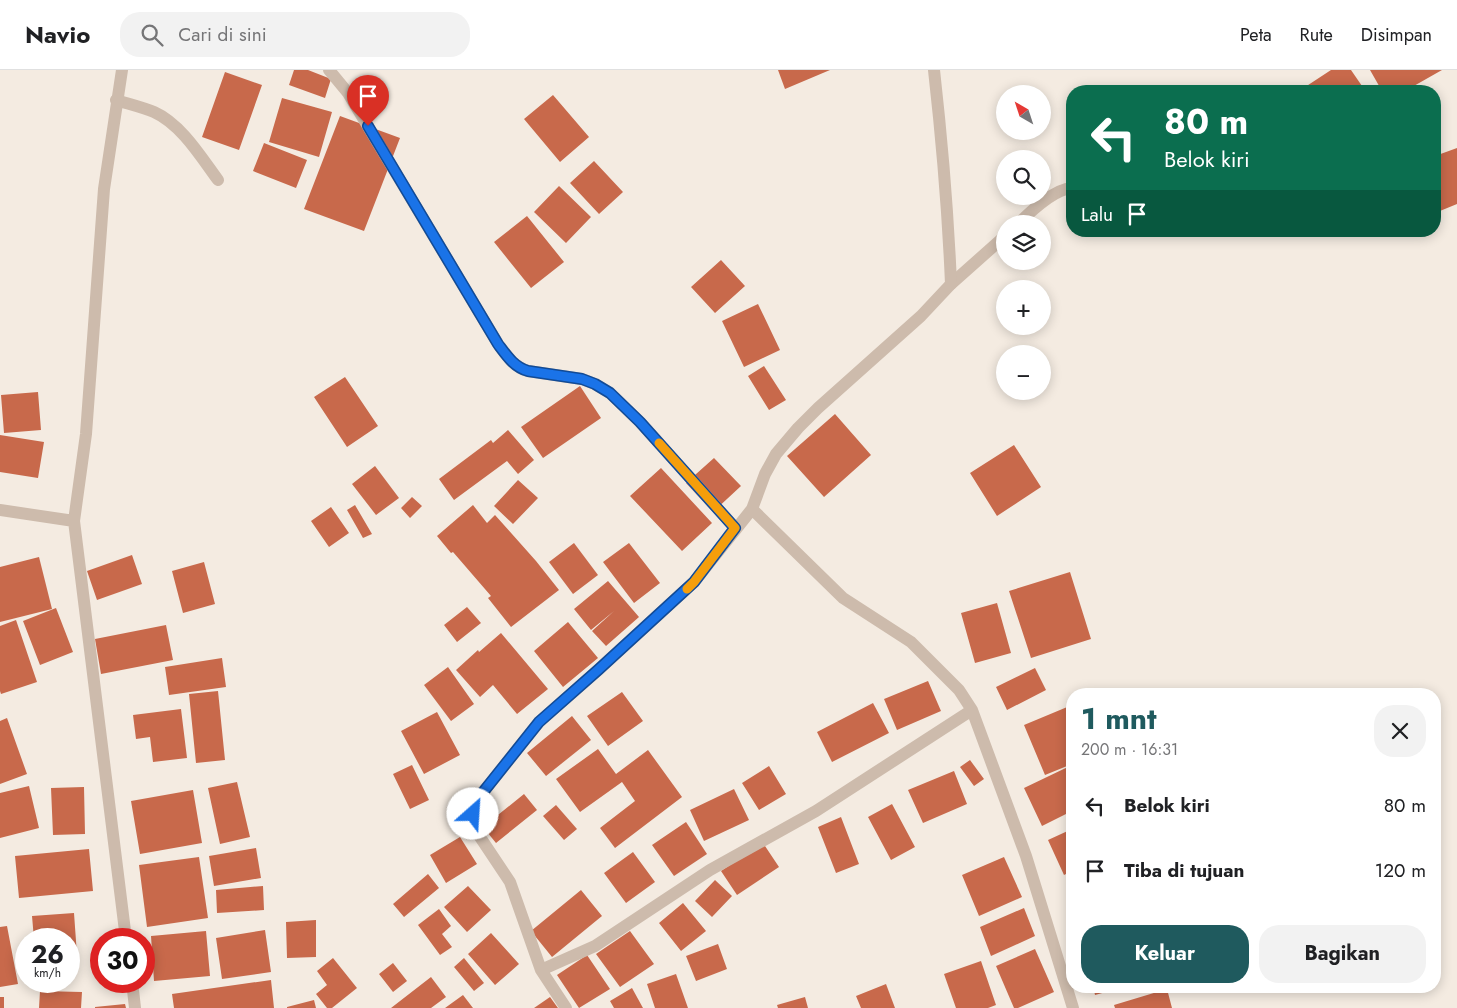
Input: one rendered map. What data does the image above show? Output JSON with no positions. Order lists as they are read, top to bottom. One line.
{"north":"top left","page":{"header":"Navio","search":"Cari di sini","nav":["Peta","Rute","Disimpan"],"map_buttons":["+","−"],"turn":["80 m","Belok kiri"],"then":"Lalu","heading":["1 mnt","200 m · 16:31"],"list":[{"name":"Belok kiri","value":"80 m"},{"name":"Tiba di tujuan","value":"120 m"}],"buttons":["Keluar","Bagikan"],"speed":"26 km/h","limit":"30"}}
